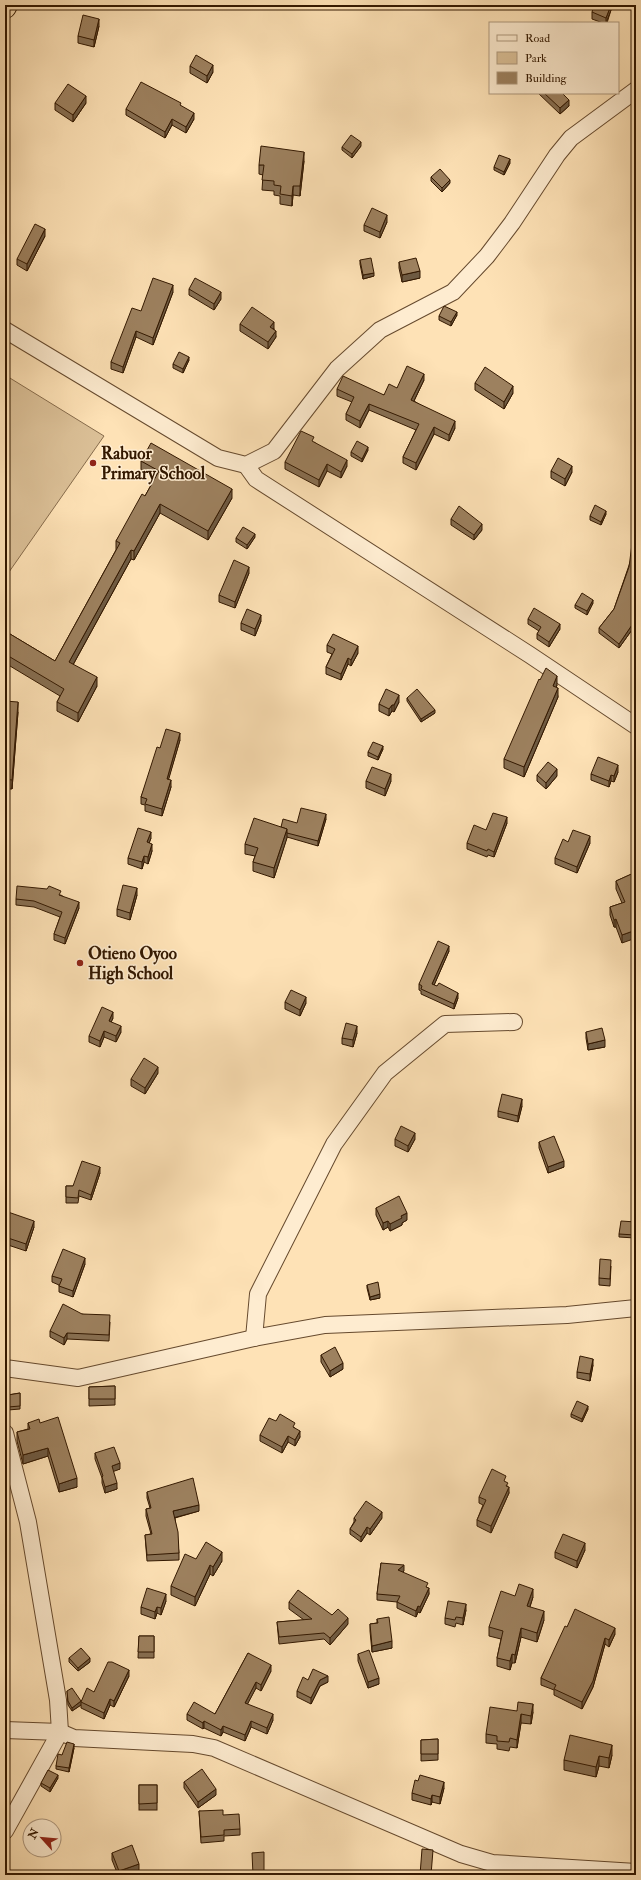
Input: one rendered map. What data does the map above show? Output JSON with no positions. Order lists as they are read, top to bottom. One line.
{"places":["Rabuor Primary School","Otieno Oyoo High School"],"legend":["Road","Park","Building"],"north":"top left"}
